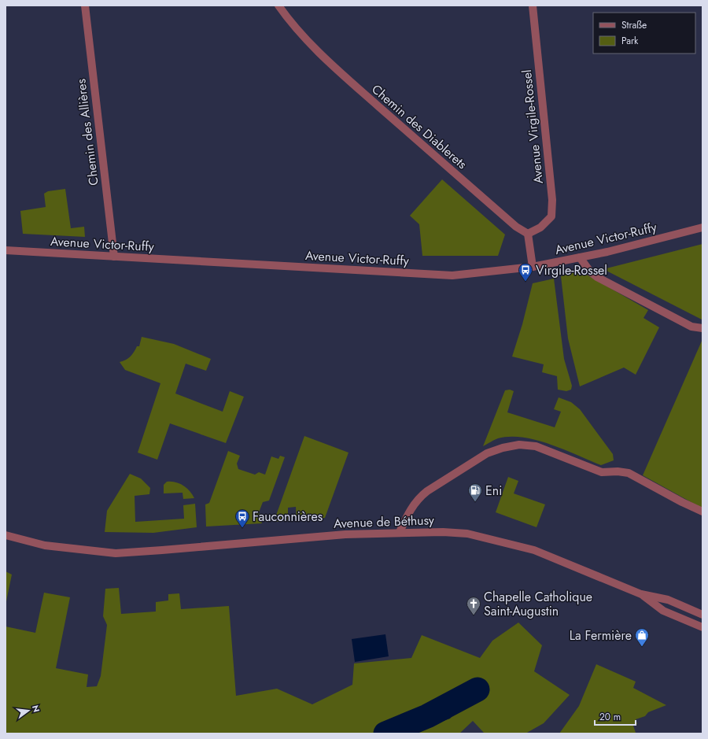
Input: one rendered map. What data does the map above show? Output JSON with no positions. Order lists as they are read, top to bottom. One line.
{"streets":{"street":["Chemin des Diablerets","Avenue Virgile-Rossel","Chemin des Allières","Avenue Victor-Ruffy","Avenue de Béthusy"]},"crossings":[["Chemin des Diablerets","Avenue Virgile-Rossel"],["Chemin des Allières","Avenue Victor-Ruffy"]],"places":{"bus stop":["Virgile-Rossel","Fauconnières"],"fuel station":["Eni"],"church":["Chapelle Catholique Saint-Augustin"],"shop":["La Fermière"]},"legend":["Straße","Park"],"scale_bar":"20 m","north":"right"}
